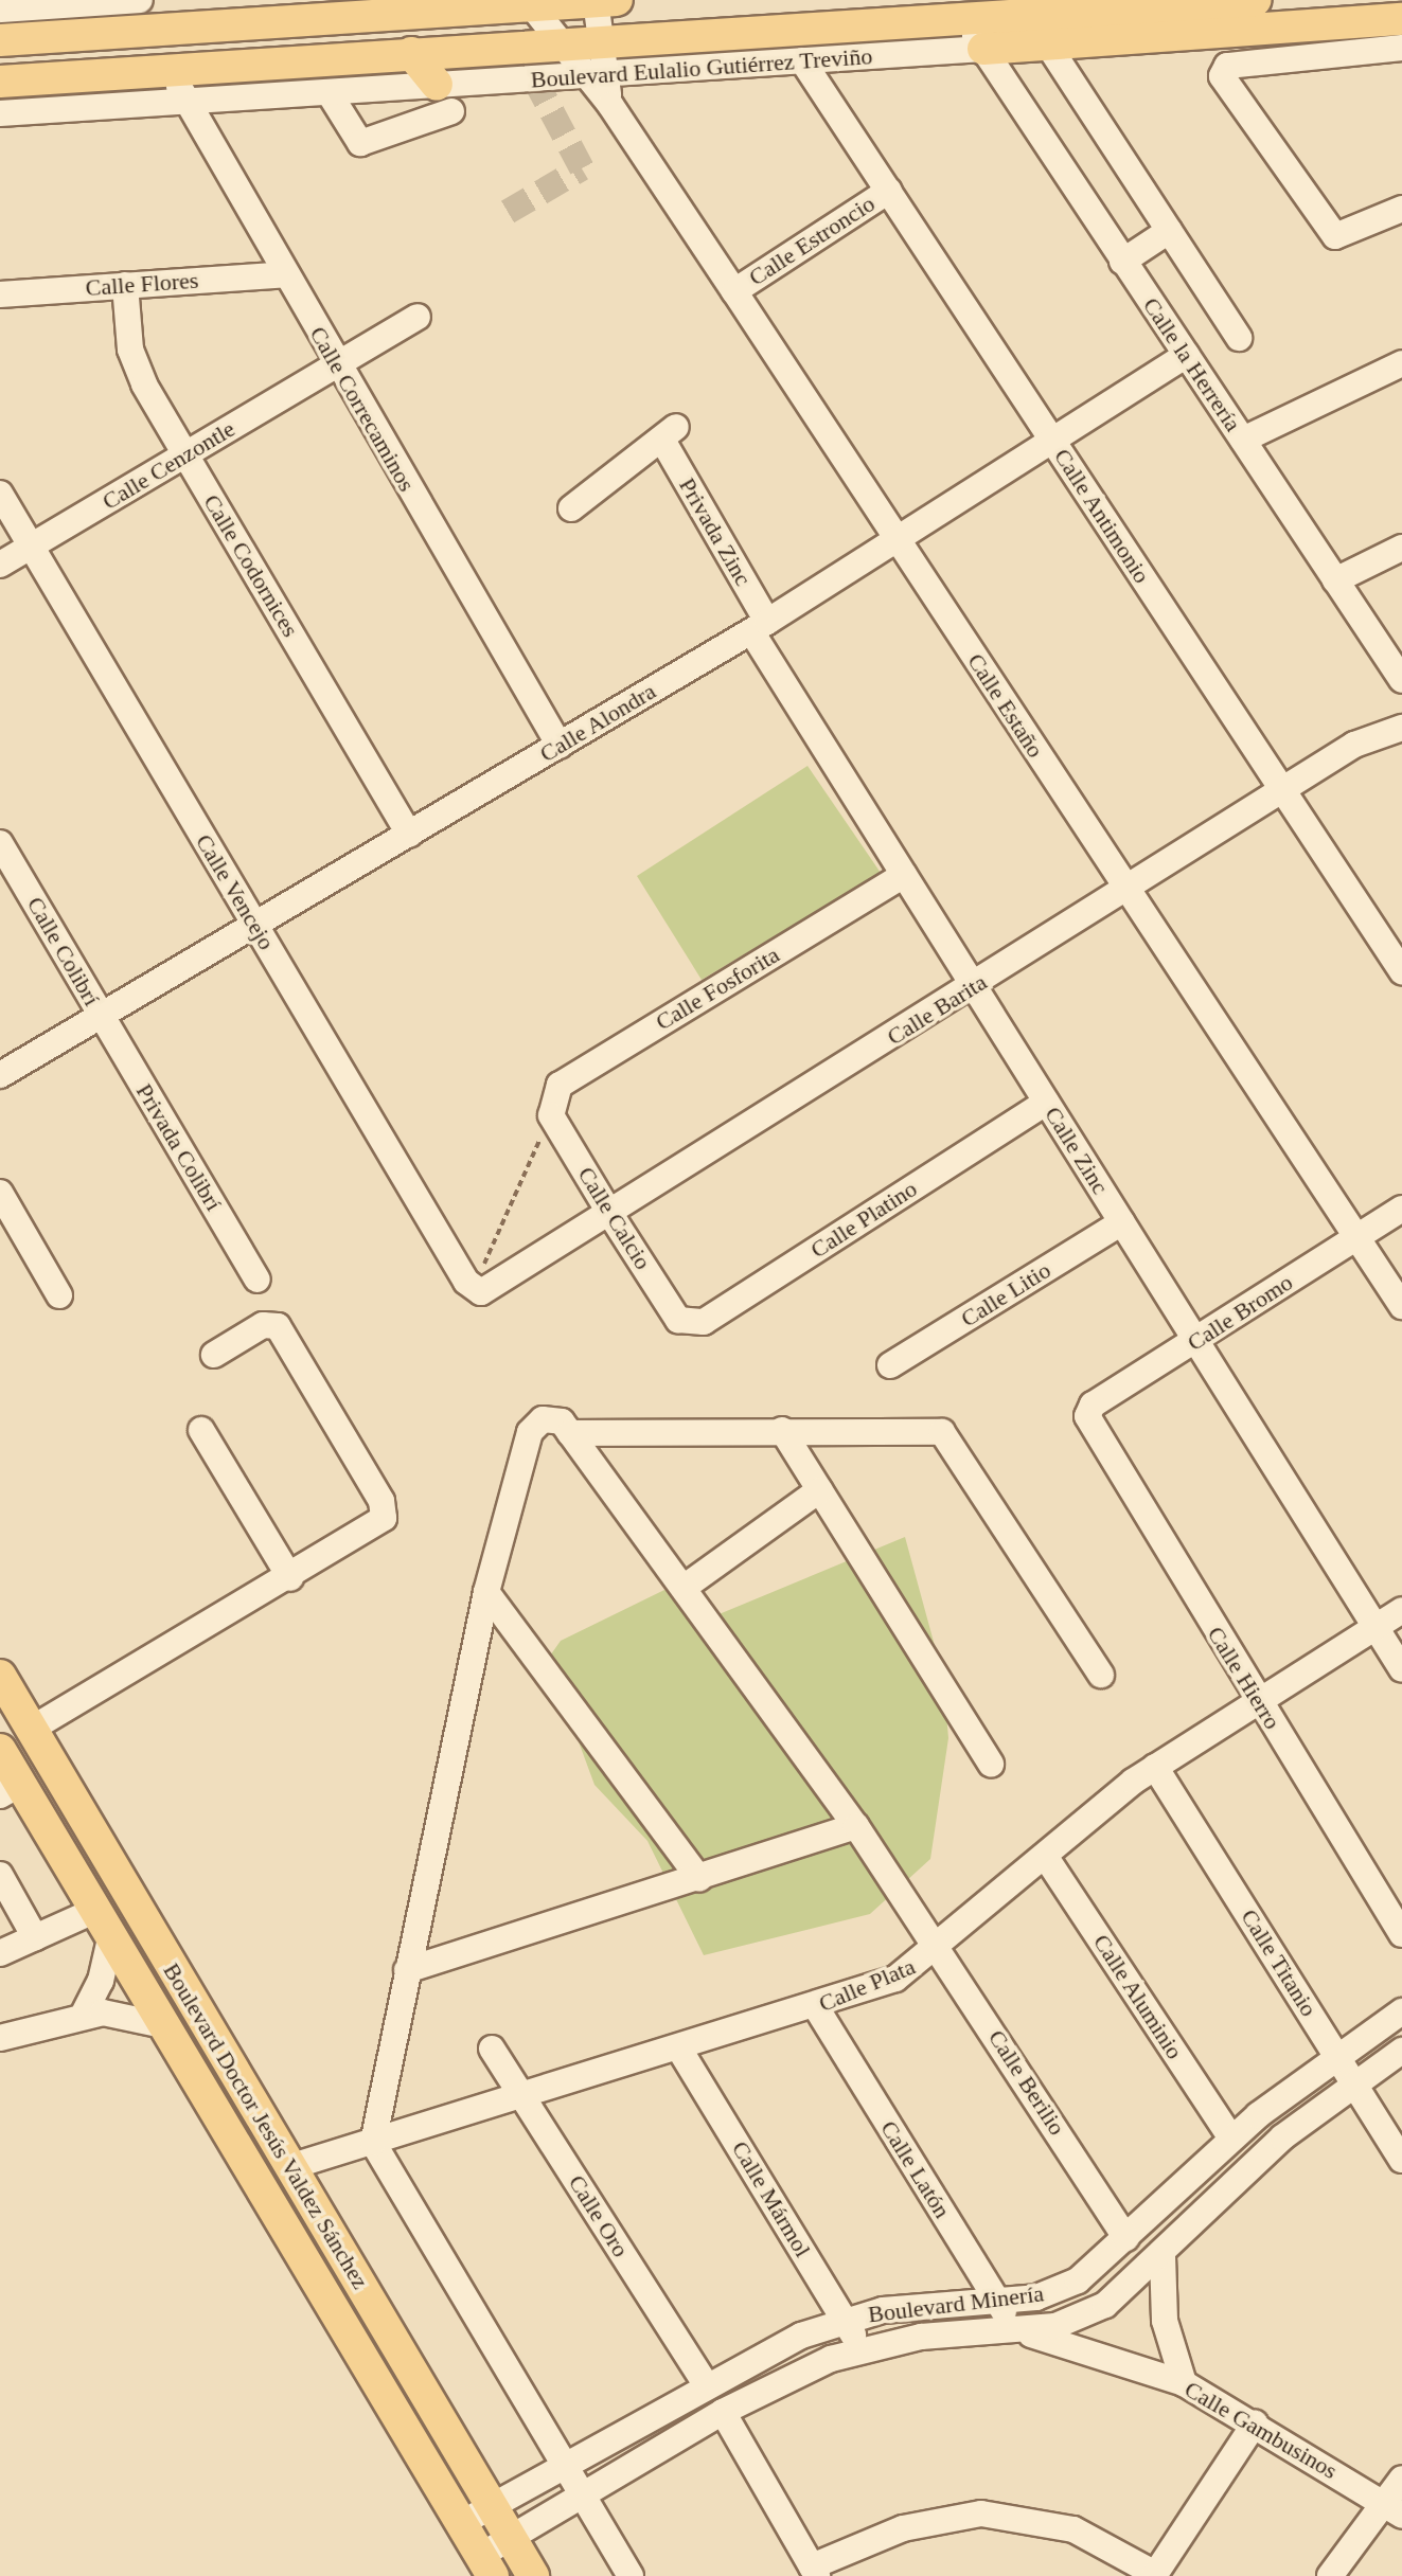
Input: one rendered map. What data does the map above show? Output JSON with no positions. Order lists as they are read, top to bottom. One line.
{"streets":{"main road":["Boulevard Eulalio Gutiérrez Treviño","Boulevard Doctor Jesús Valdez Sánchez"],"street":["Calle Estroncio","Calle Flores","Calle la Herrería","Calle Correcaminos","Calle Cenzontle","Calle Antimonio","Privada Zinc","Calle Codornices","Calle Estaño","Calle Alondra","Calle Vencejo","Calle Colibrí","Calle Fosforita","Calle Barita","Privada Colibrí","Calle Zinc","Calle Calcio","Calle Platino","Calle Litio","Calle Bromo","Calle Hierro","Calle Titanio","Calle Plata","Calle Aluminio","Calle Berilio","Calle Latón","Calle Mármol","Calle Oro","Boulevard Minería","Calle Gambusinos"]},"crossings":[["Boulevard Eulalio Gutiérrez Treviño","Calle la Herrería"],["Boulevard Eulalio Gutiérrez Treviño","Calle Correcaminos"],["Boulevard Eulalio Gutiérrez Treviño","Calle Antimonio"],["Boulevard Eulalio Gutiérrez Treviño","Calle Estaño"],["Calle Estroncio","Calle Antimonio"],["Calle Estroncio","Calle Estaño"],["Calle Flores","Calle Correcaminos"],["Calle Flores","Calle Codornices"],["Calle la Herrería","Calle Alondra"],["Calle Correcaminos","Calle Cenzontle"],["Calle Correcaminos","Calle Alondra"],["Calle Cenzontle","Calle Codornices"],["Calle Cenzontle","Calle Vencejo"],["Calle Antimonio","Calle Alondra"],["Calle Antimonio","Calle Barita"],["Privada Zinc","Calle Alondra"],["Privada Zinc","Calle Zinc"],["Calle Codornices","Calle Alondra"],["Calle Estaño","Calle Alondra"],["Calle Estaño","Calle Barita"],["Calle Estaño","Calle Bromo"],["Calle Alondra","Calle Vencejo"],["Calle Alondra","Calle Colibrí"],["Calle Alondra","Privada Colibrí"],["Calle Alondra","Calle Zinc"],["Calle Vencejo","Calle Barita"],["Calle Colibrí","Privada Colibrí"],["Calle Fosforita","Calle Zinc"],["Calle Fosforita","Calle Calcio"],["Calle Barita","Calle Zinc"],["Calle Barita","Calle Calcio"],["Calle Zinc","Calle Platino"],["Calle Zinc","Calle Litio"],["Calle Zinc","Calle Bromo"],["Calle Zinc","Calle Plata"],["Calle Calcio","Calle Platino"],["Calle Bromo","Calle Hierro"],["Calle Hierro","Calle Plata"],["Calle Titanio","Calle Plata"],["Calle Titanio","Boulevard Minería"],["Calle Plata","Calle Aluminio"],["Calle Plata","Calle Berilio"],["Calle Plata","Boulevard Doctor Jesús Valdez Sánchez"],["Calle Plata","Calle Latón"],["Calle Plata","Calle Mármol"],["Calle Plata","Calle Oro"],["Calle Aluminio","Boulevard Minería"],["Calle Berilio","Boulevard Minería"],["Boulevard Doctor Jesús Valdez Sánchez","Boulevard Minería"],["Calle Latón","Boulevard Minería"],["Calle Latón","Calle Gambusinos"],["Calle Mármol","Boulevard Minería"],["Calle Oro","Boulevard Minería"],["Boulevard Minería","Calle Gambusinos"]]}
